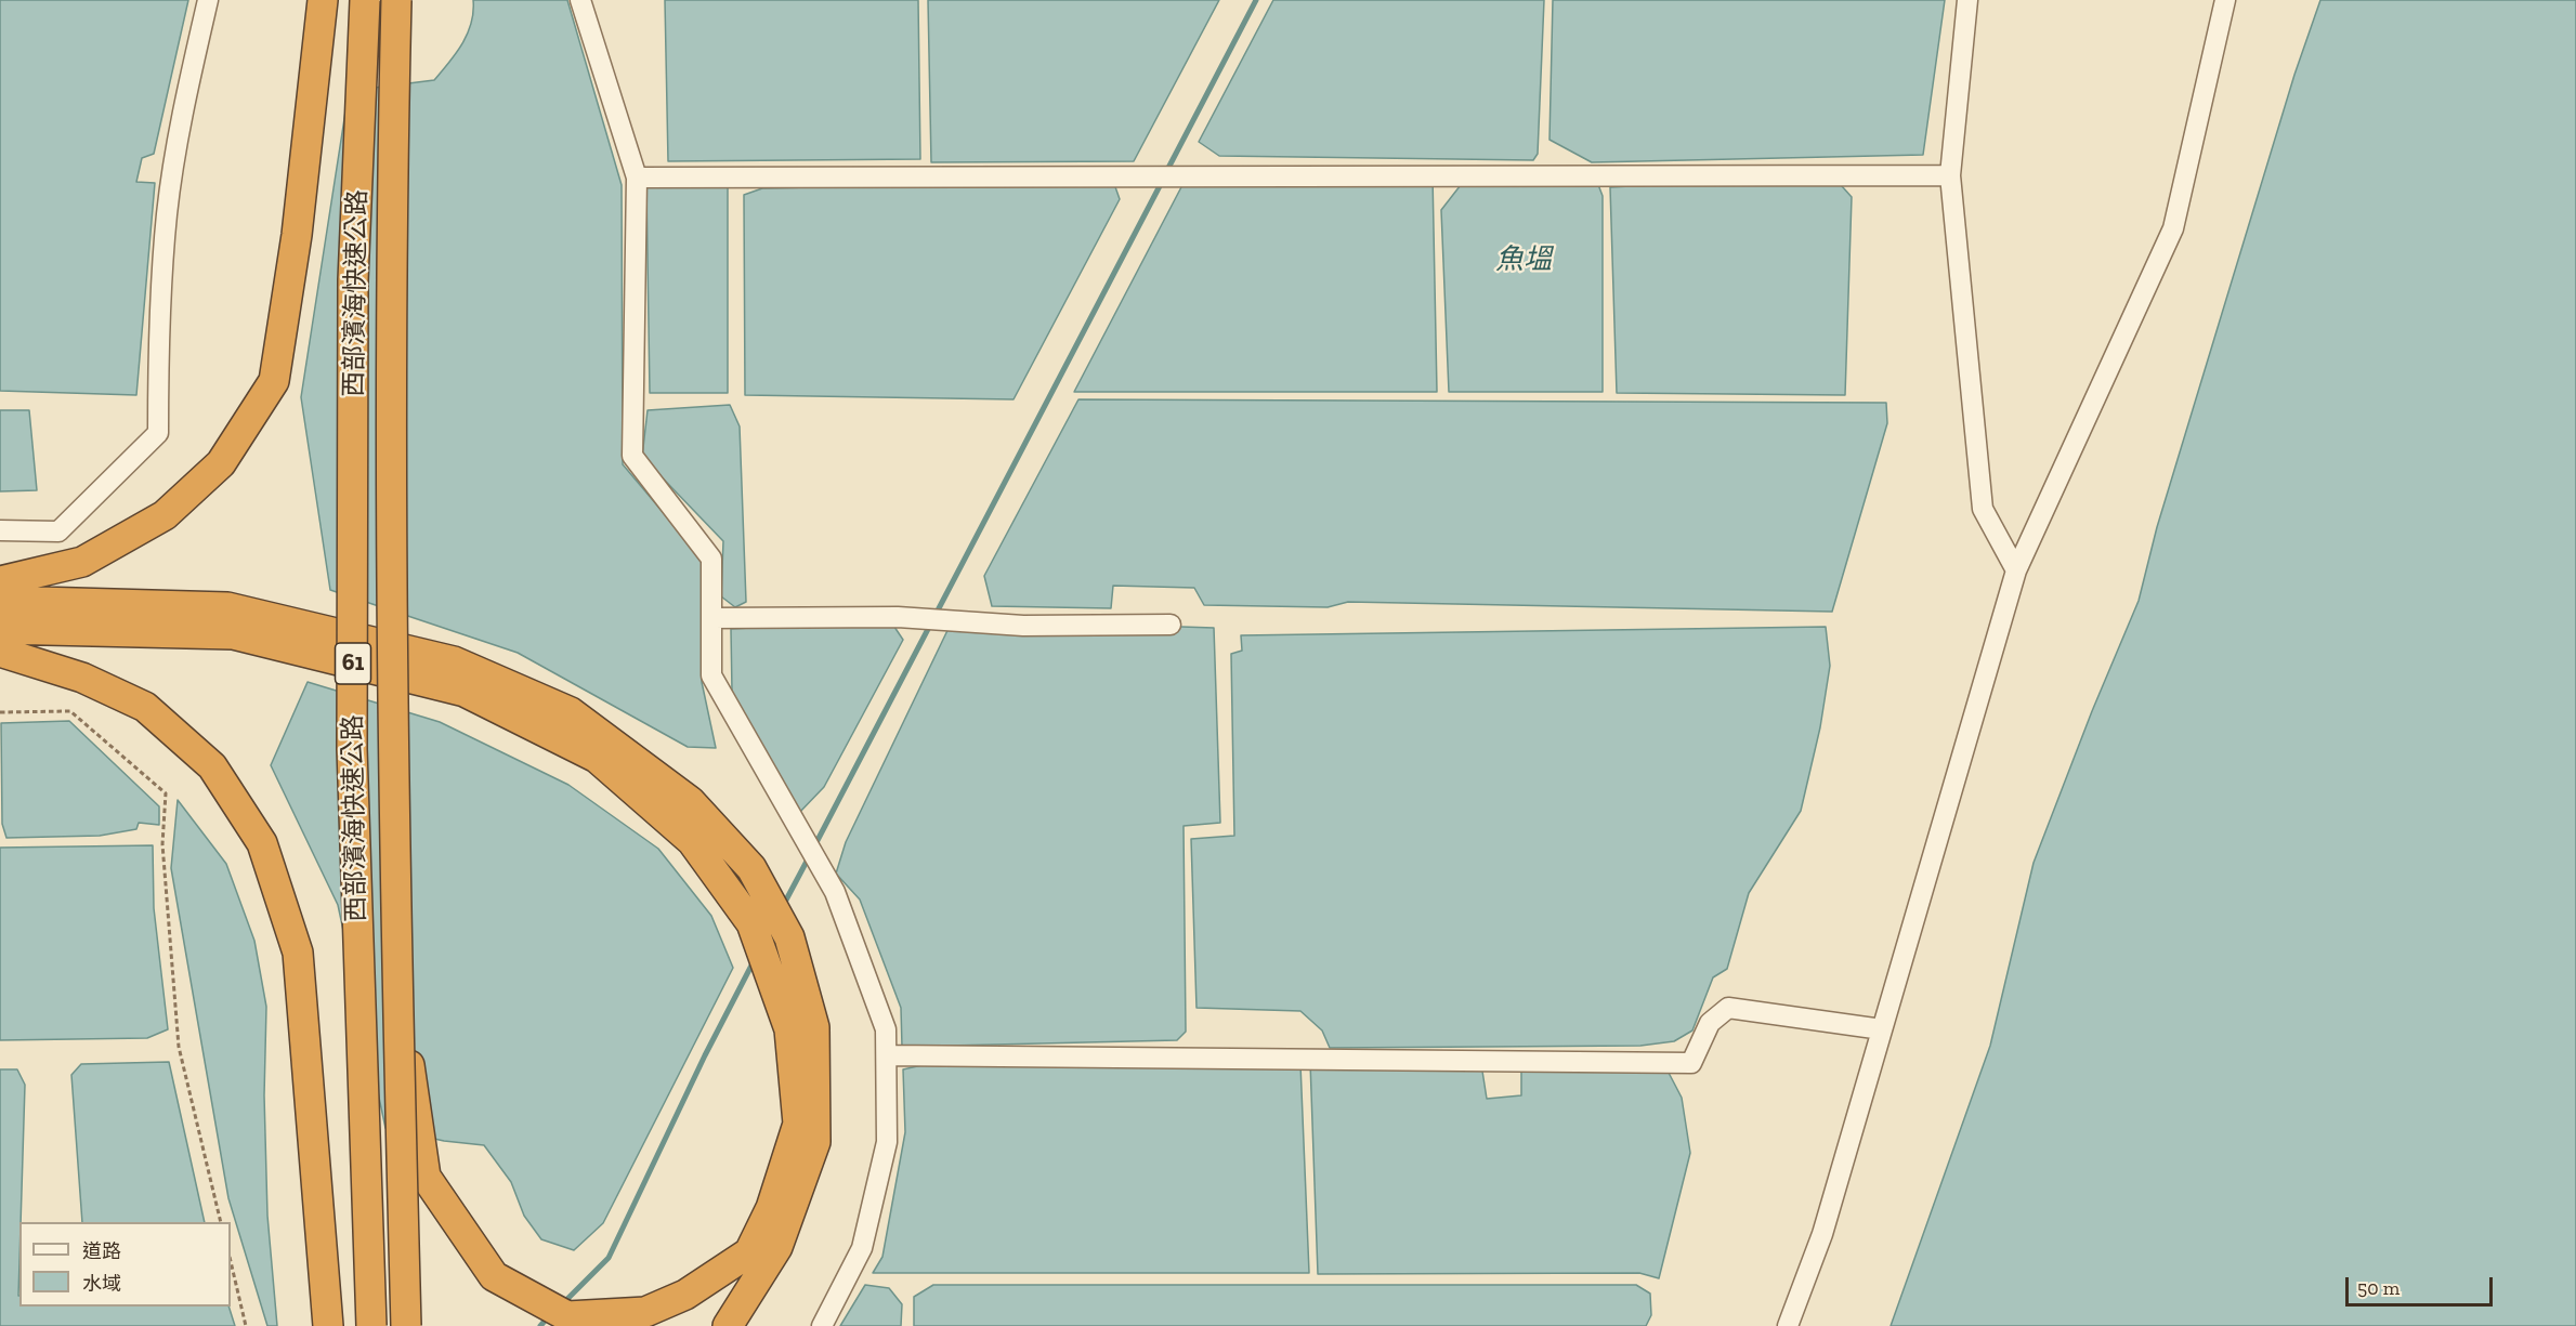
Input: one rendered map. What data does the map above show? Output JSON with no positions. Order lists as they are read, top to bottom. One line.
{"streets":{"highway":["西部濱海快速公路","61"]},"water":["魚塭"],"legend":["道路","水域"],"scale_bar":"50 m"}
